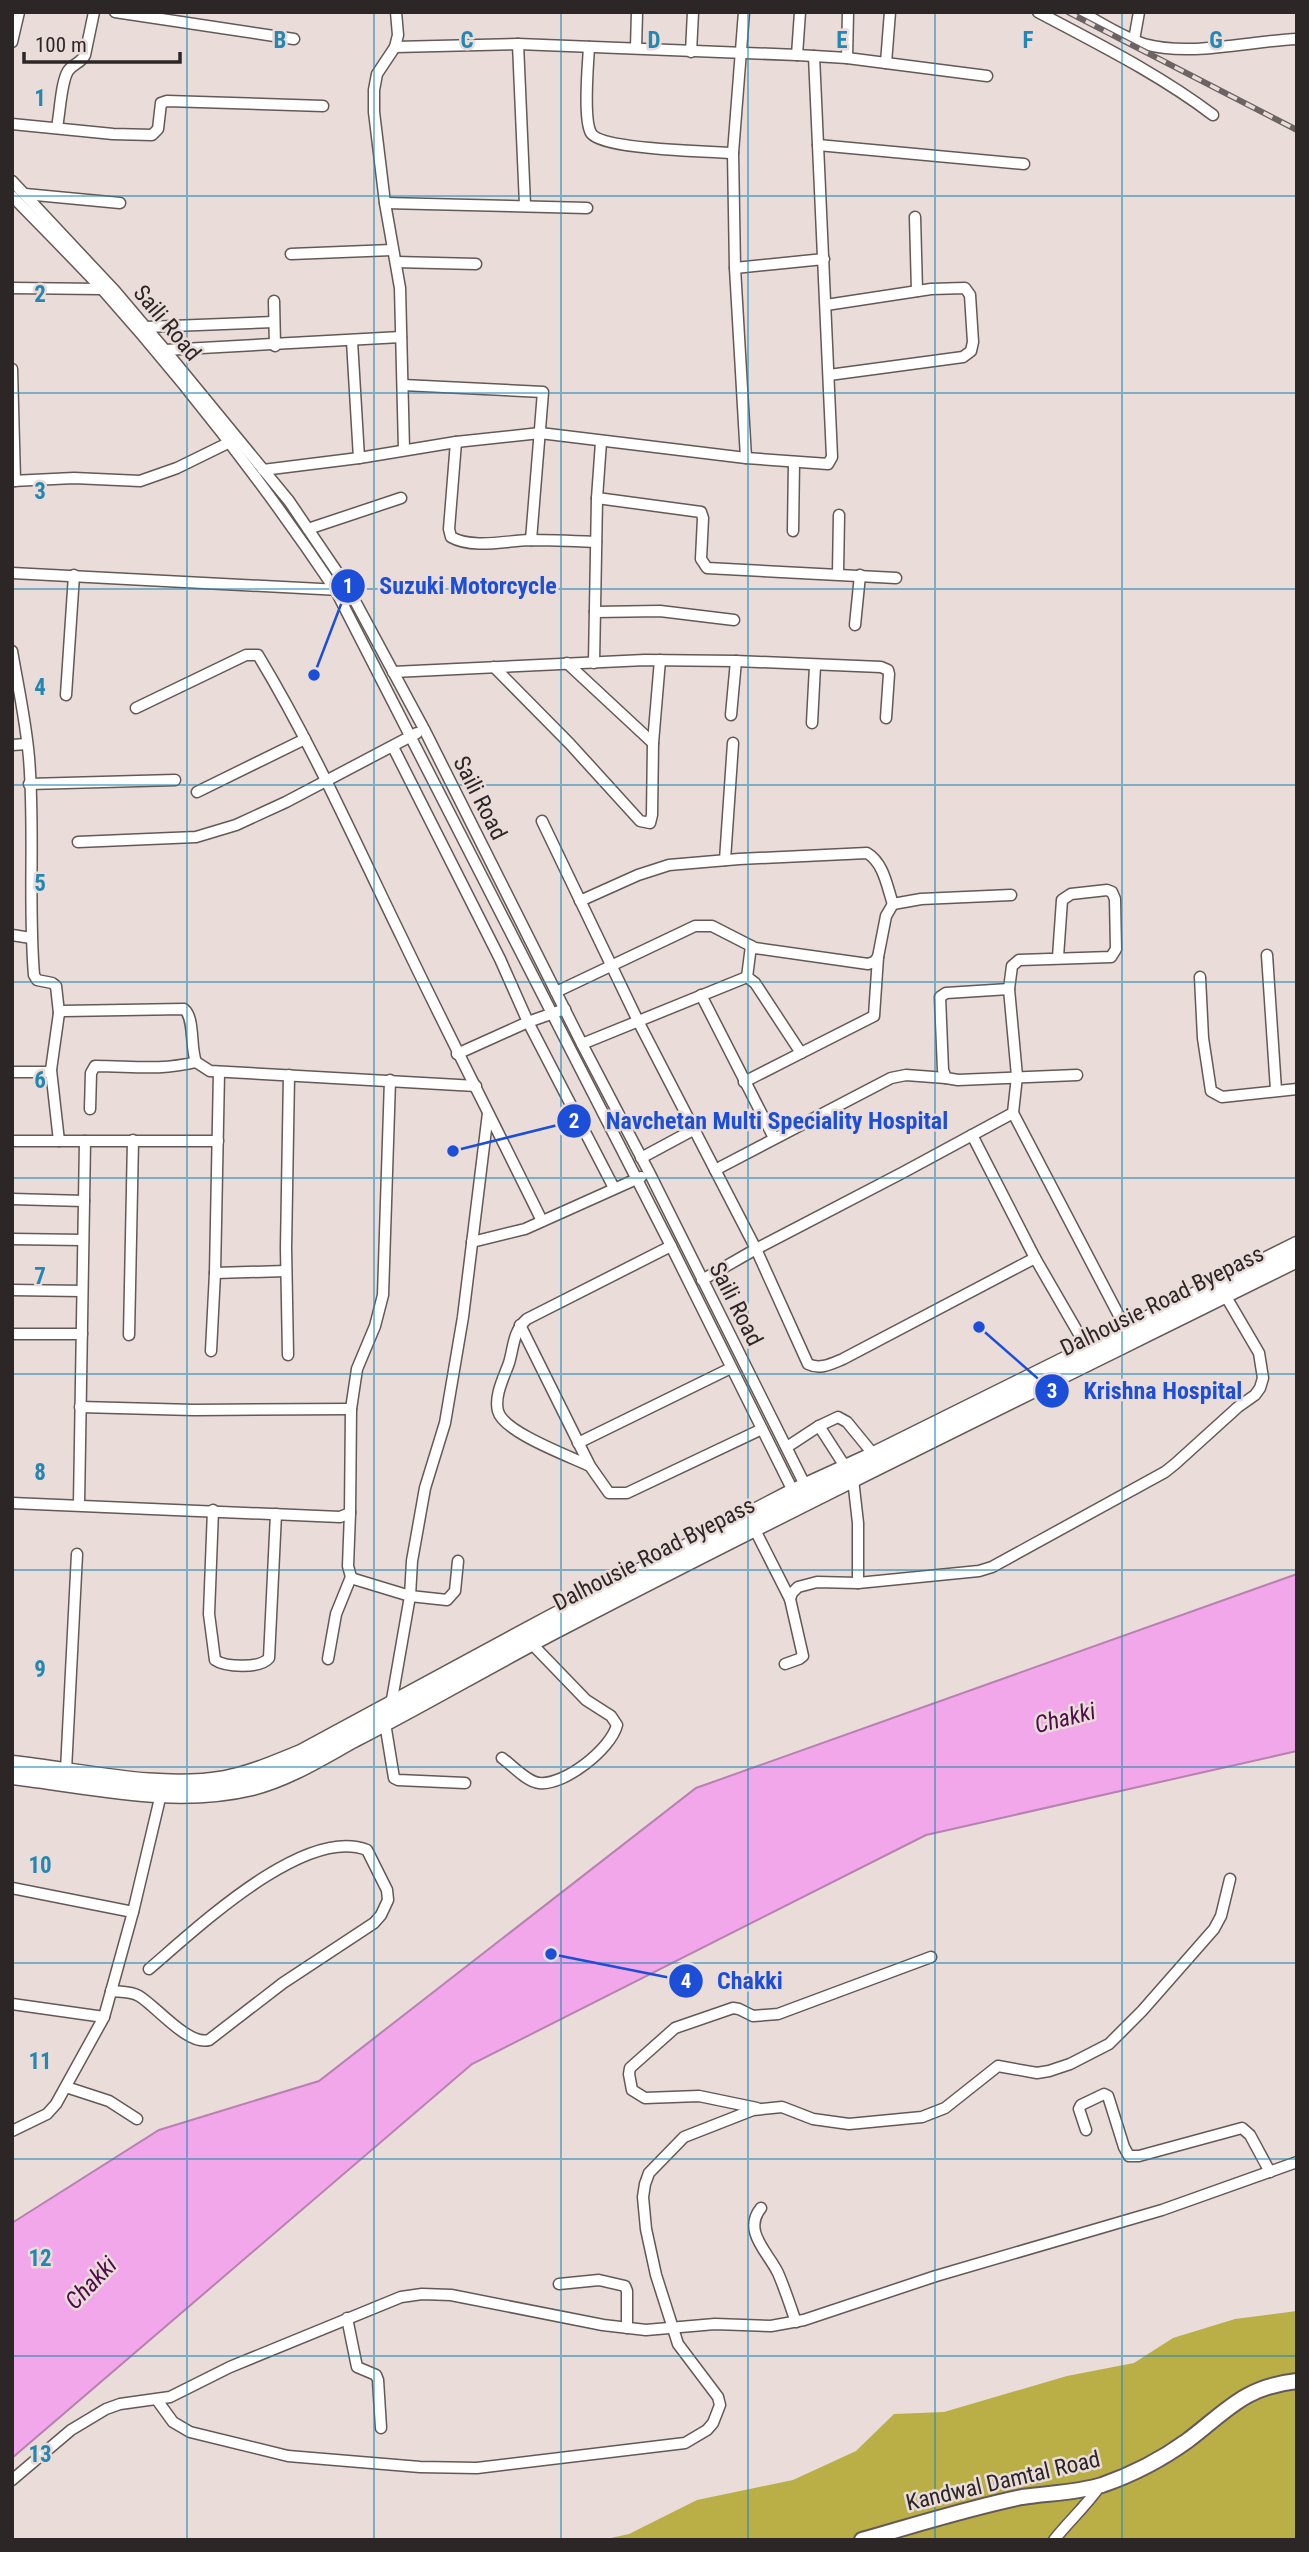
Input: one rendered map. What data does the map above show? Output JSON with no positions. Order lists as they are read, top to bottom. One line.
{"streets":{"highway":["Dalhousie Road Byepass"],"main road":["Kandwal Damtal Road"],"street":["Saili Road"]},"crossings":[["Saili Road","Dalhousie Road Byepass"]],"water":["Chakki"],"places":["Suzuki Motorcycle","Navchetan Multi Speciality Hospital","Krishna Hospital","Chakki"],"scale_bar":"100 m","grid":{"columns":["B","C","D","E","F","G"],"rows":["1","2","3","4","5","6","7","8","9","10","11","12","13"]}}
